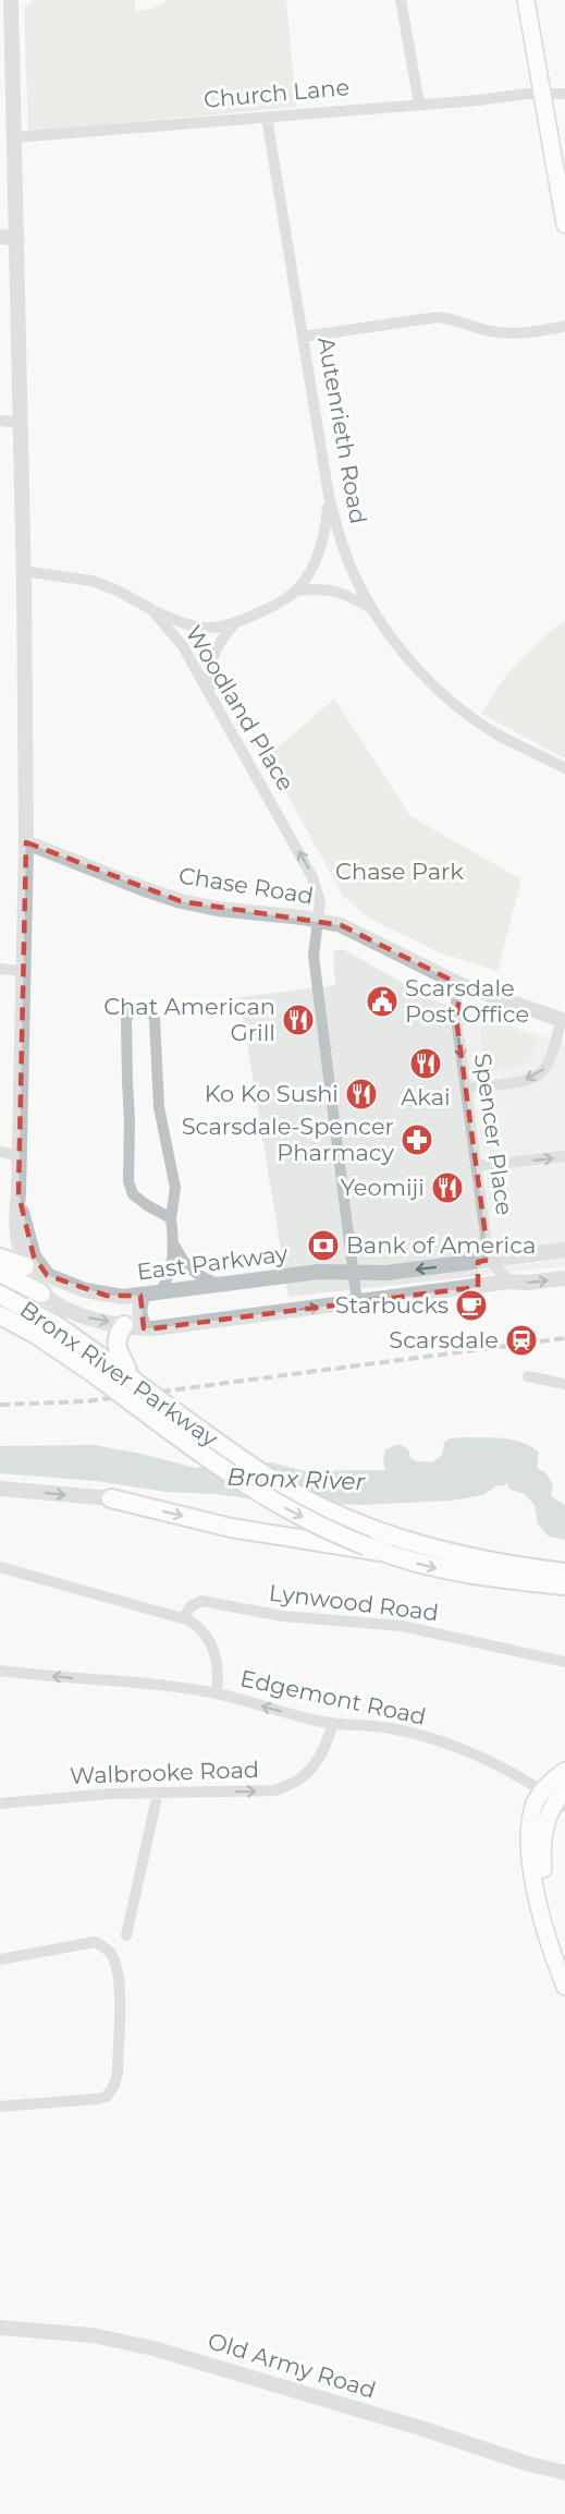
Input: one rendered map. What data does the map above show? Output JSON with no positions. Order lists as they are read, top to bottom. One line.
{"streets":{"highway":["Bronx River Parkway"],"street":["Church Lane","Autenrieth Road","Woodland Place","Chase Road","Spencer Place","East Parkway","Lynwood Road","Edgemont Road","Walbrooke Road","Old Army Road"]},"crossings":[["Church Lane","Autenrieth Road"],["Woodland Place","Chase Road"],["Woodland Place","East Parkway"],["Chase Road","Spencer Place"],["Spencer Place","East Parkway"],["Edgemont Road","Walbrooke Road"]],"one_way":["Spencer Place","Walbrooke Road"],"water":["Bronx River"],"parks":["Chase Park"],"places":{"public building":["Scarsdale Post Office"],"restaurant":["Chat American Grill","Akai","Ko Ko Sushi","Yeomiji"],"pharmacy":["Scarsdale-Spencer Pharmacy"],"bank":["Bank of America"],"cafe":["Starbucks"],"station":["Scarsdale"]}}
